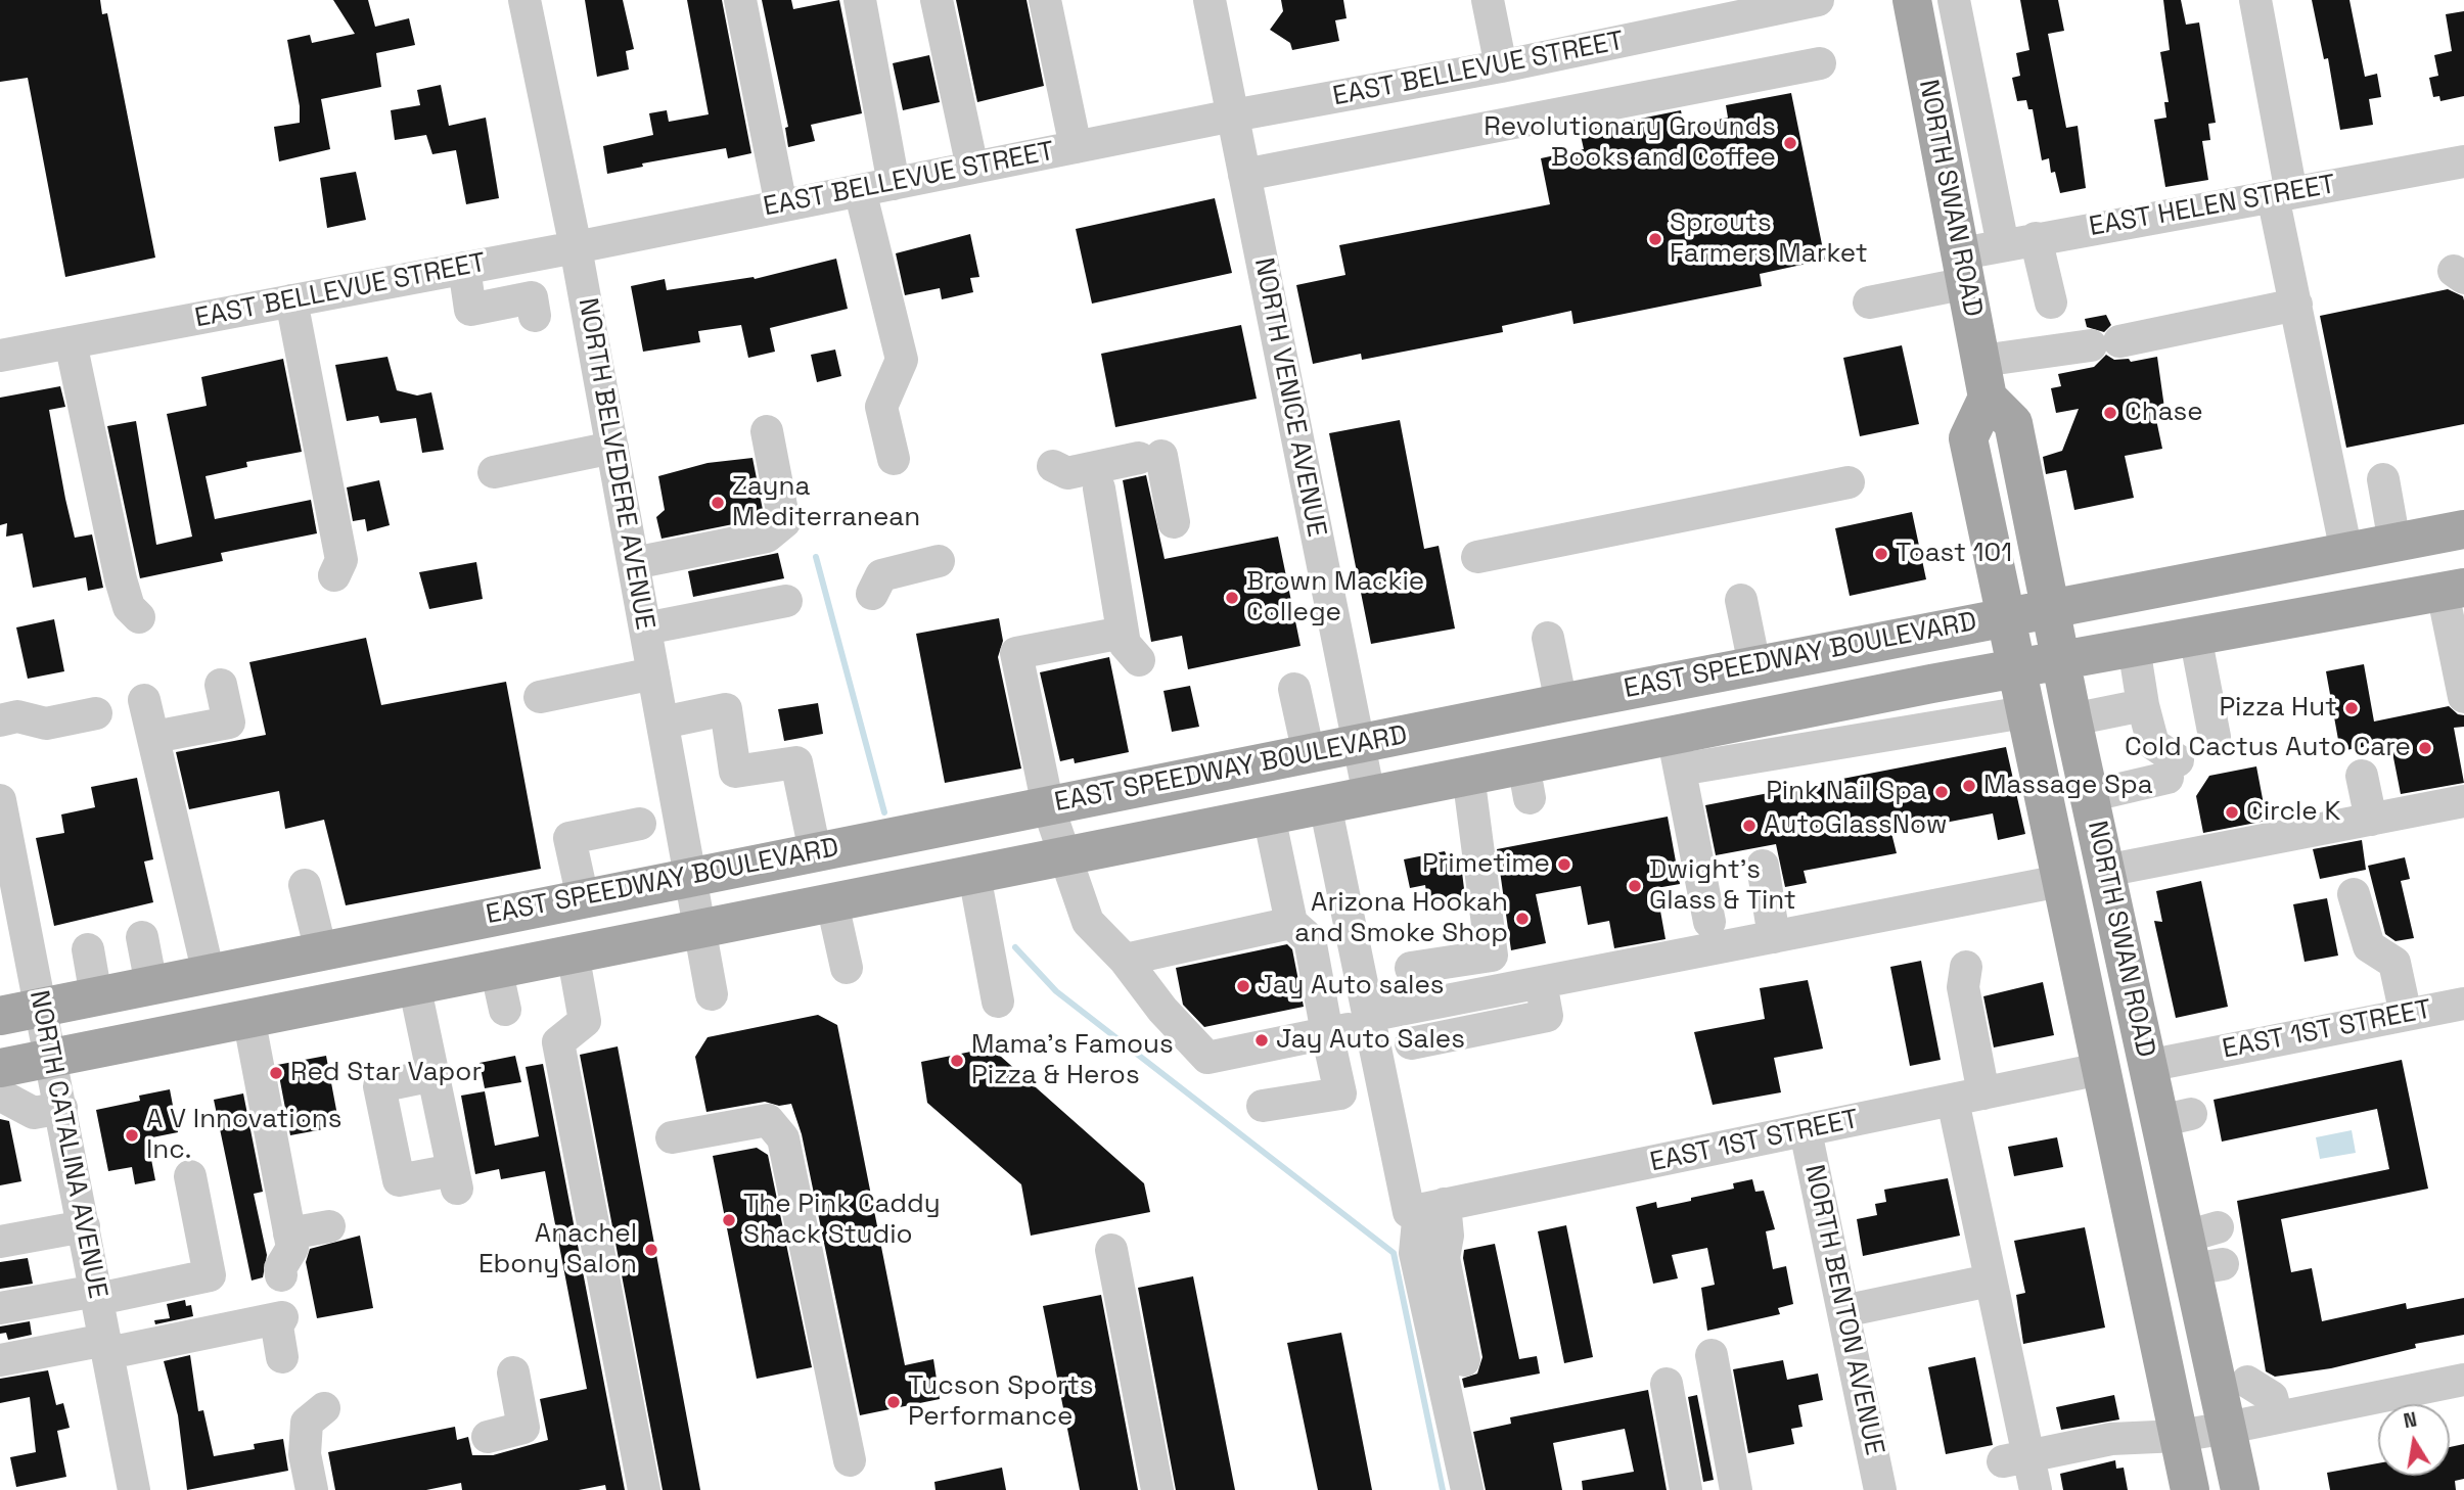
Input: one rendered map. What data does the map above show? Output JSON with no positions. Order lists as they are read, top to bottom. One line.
{"streets":{"main road":["NORTH SWAN ROAD","EAST SPEEDWAY BOULEVARD"],"street":["EAST BELLEVUE STREET","EAST HELEN STREET","NORTH VENICE AVENUE","NORTH BELVEDERE AVENUE","EAST 1ST STREET","NORTH CATALINA AVENUE","NORTH BENTON AVENUE"]},"crossings":[["EAST BELLEVUE STREET","NORTH VENICE AVENUE"],["EAST BELLEVUE STREET","NORTH BELVEDERE AVENUE"],["NORTH SWAN ROAD","EAST HELEN STREET"],["NORTH SWAN ROAD","EAST SPEEDWAY BOULEVARD"],["NORTH SWAN ROAD","EAST 1ST STREET"],["NORTH VENICE AVENUE","EAST SPEEDWAY BOULEVARD"],["NORTH BELVEDERE AVENUE","EAST SPEEDWAY BOULEVARD"],["EAST SPEEDWAY BOULEVARD","NORTH CATALINA AVENUE"],["EAST 1ST STREET","NORTH BENTON AVENUE"]],"places":["Revolutionary Grounds Books and Coffee","Sprouts Farmers Market","Chase","Zayna Mediterranean","Toast 101","Brown Mackie College","Pizza Hut","Cold Cactus Auto Care","Massage Spa","Pink Nail Spa","Circle K","AutoGlassNow","Primetime","Dwight's Glass & Tint","Arizona Hookah and Smoke Shop","Jay Auto sales","Jay Auto Sales","Mama's Famous Pizza & Heros","Red Star Vapor","A V Innovations Inc.","The Pink Caddy Shack Studio","Anachel Ebony Salon","Tucson Sports Performance"],"north":"top"}
